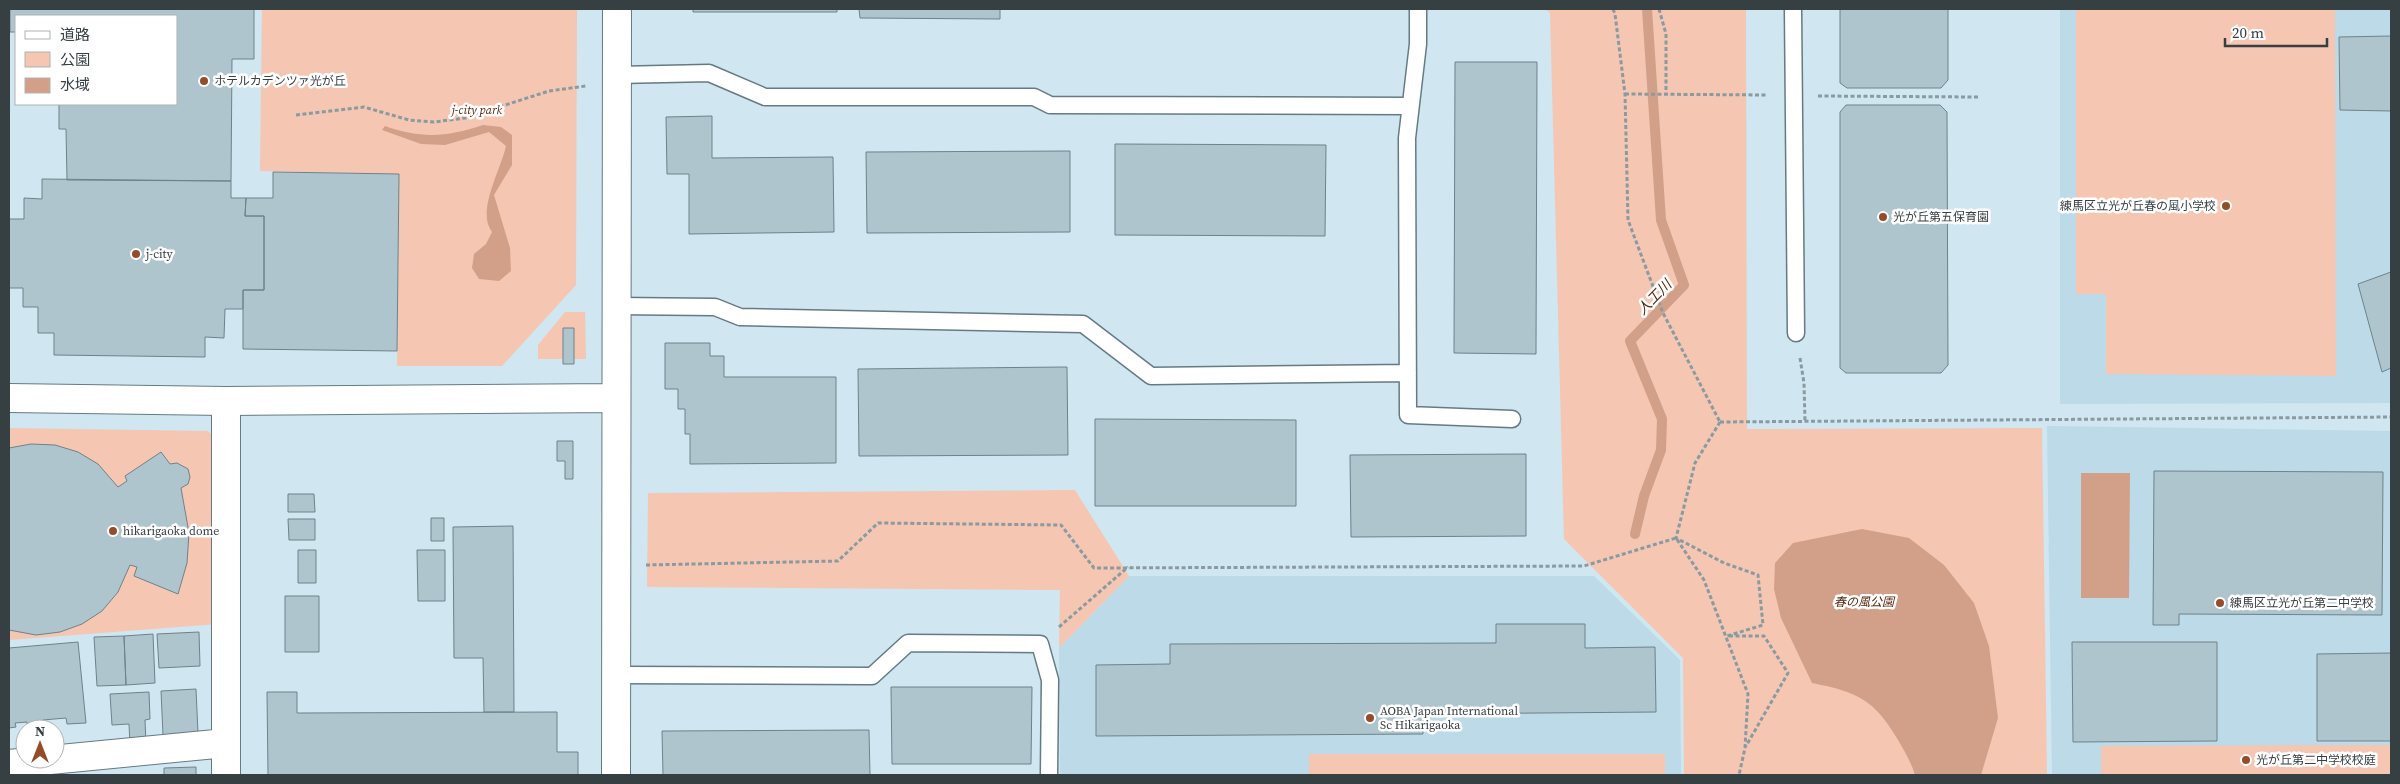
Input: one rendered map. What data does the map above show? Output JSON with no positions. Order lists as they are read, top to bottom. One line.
{"water":["人工川"],"parks":["j-city park","春の風公園"],"places":["ホテルカデンツァ光が丘","練馬区立光が丘春の風小学校","光が丘第五保育園","j-city","hikarigaoka dome","練馬区立光が丘第二中学校","AOBA Japan International Sc Hikarigaoka","光が丘第二中学校校庭"],"legend":["道路","公園","水域"],"scale_bar":"20 m","north":"top"}
